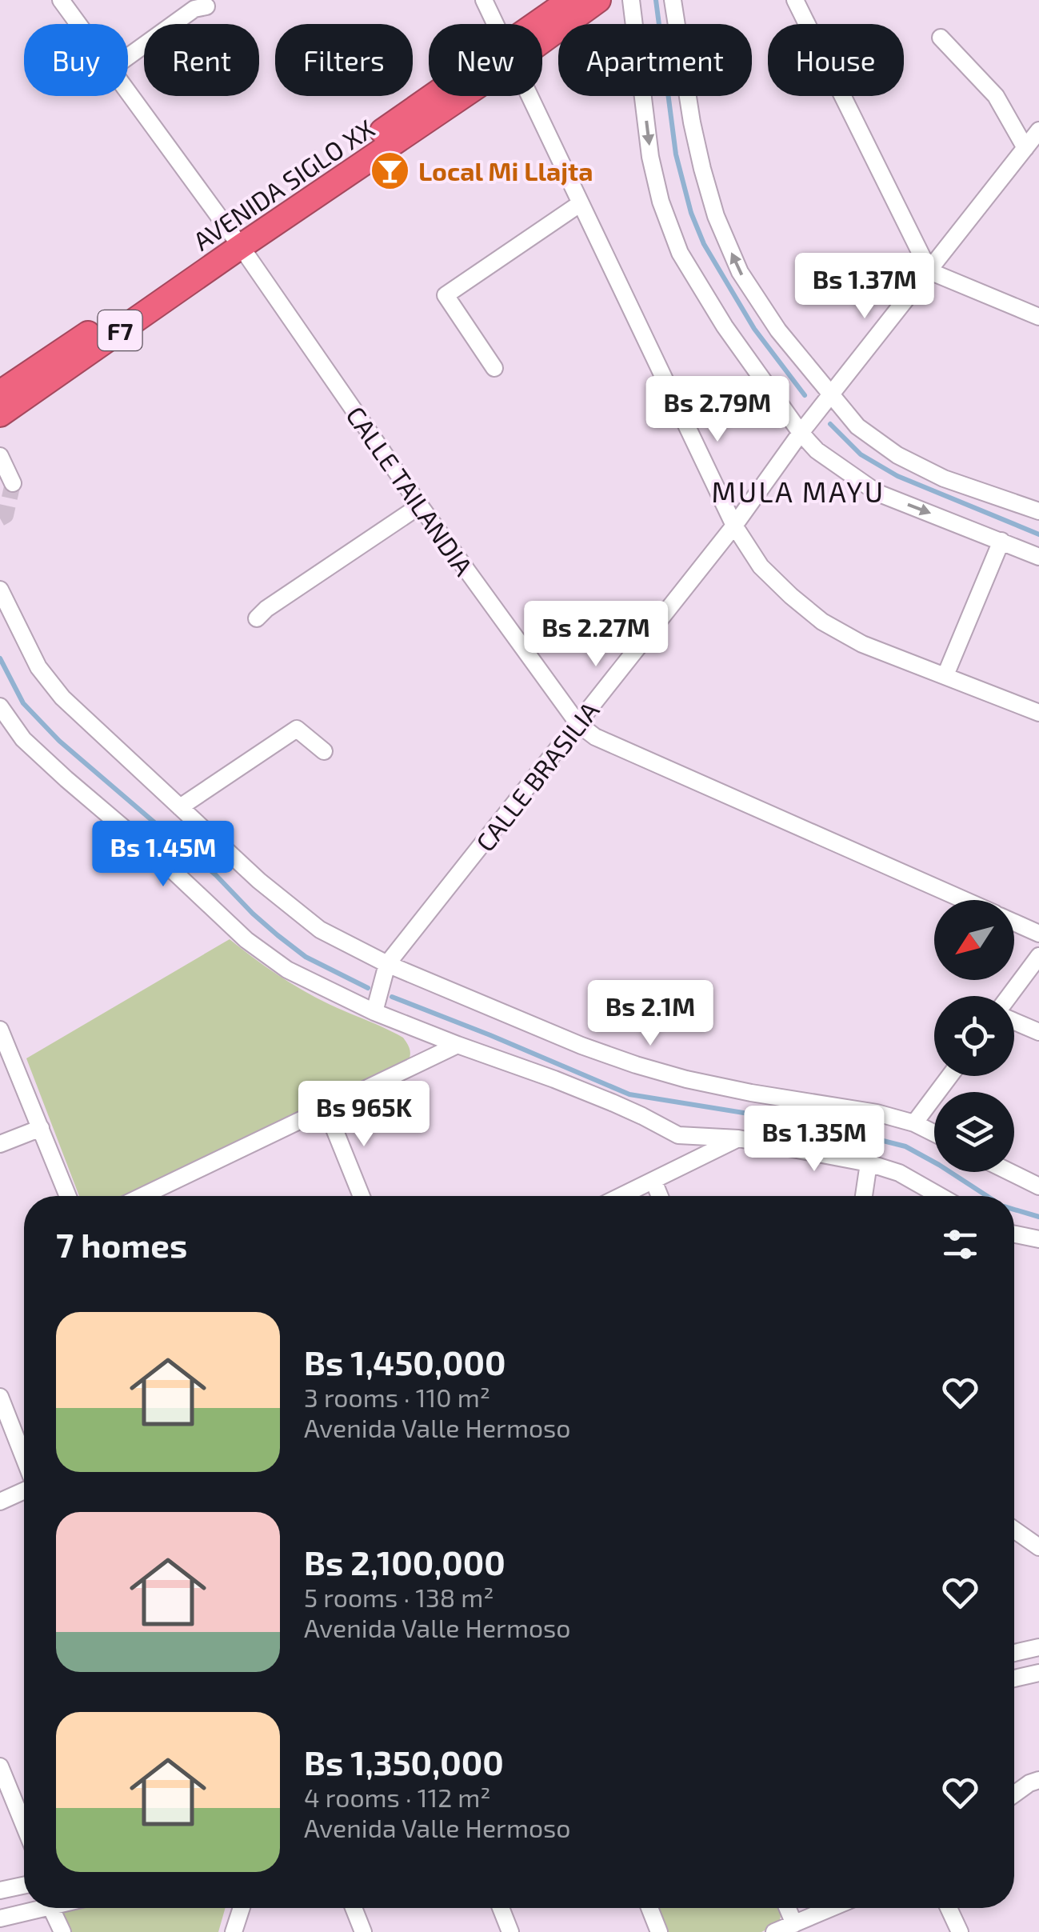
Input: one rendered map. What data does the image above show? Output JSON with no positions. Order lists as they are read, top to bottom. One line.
{"streets":{"highway":["AVENIDA SIGLO XX","F7"],"street":["CALLE TAILANDIA","CALLE BRASILIA"]},"crossings":[["AVENIDA SIGLO XX","CALLE TAILANDIA"],["CALLE TAILANDIA","CALLE BRASILIA"]],"districts":["MULA MAYU"],"places":{"bar":["Local Mi Llajta"]},"north":"bottom left","page":{"chip":["Buy","Rent","Filters","New","Apartment","House"],"price":["Bs 1.37M","Bs 2.79M","Bs 2.27M","Bs 1.45M","Bs 2.1M","Bs 965K","Bs 1.35M"],"heading":"7 homes","list":[{"name":"Bs 1,450,000","note":"3 rooms · 110 m² · Avenida Valle Hermoso"},{"name":"Bs 2,100,000","note":"5 rooms · 138 m² · Avenida Valle Hermoso"},{"name":"Bs 1,350,000","note":"4 rooms · 112 m² · Avenida Valle Hermoso"}]}}
